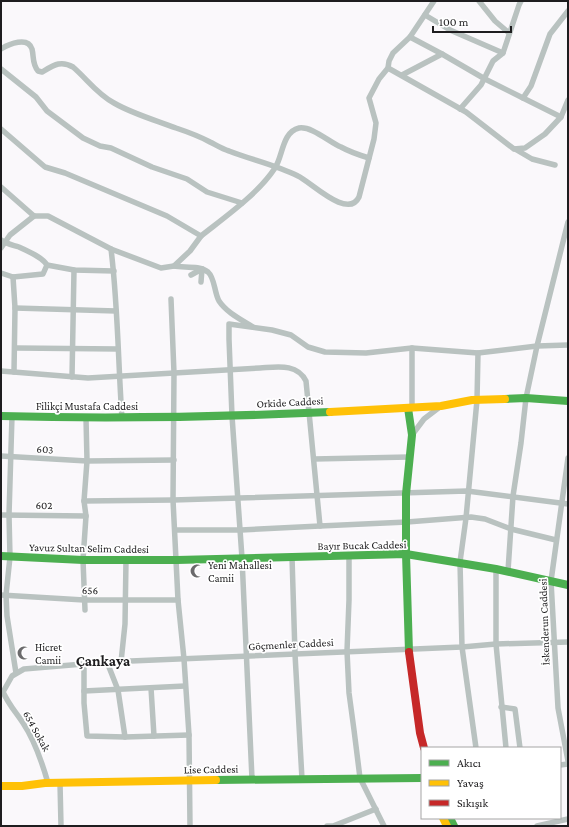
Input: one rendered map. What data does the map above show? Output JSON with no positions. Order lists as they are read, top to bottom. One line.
{"streets":{"street":["Orkide Caddesi","Filikçi Mustafa Caddesi","603","602","Bayır Bucak Caddesi","Yavuz Sultan Selim Caddesi","656","İskenderun Caddesi","Göçmenler Caddesi","654 Sokak","Lise Caddesi"]},"crossings":[["Orkide Caddesi","Filikçi Mustafa Caddesi"],["Bayır Bucak Caddesi","Yavuz Sultan Selim Caddesi"],["Bayır Bucak Caddesi","İskenderun Caddesi"],["İskenderun Caddesi","Göçmenler Caddesi"],["Göçmenler Caddesi","654 Sokak"],["654 Sokak","Lise Caddesi"]],"districts":["Çankaya"],"places":{"mosque":["Yeni Mahallesi Camii","Hicret Camii"]},"legend":["Akıcı","Yavaş","Sıkışık"],"scale_bar":"100 m"}
